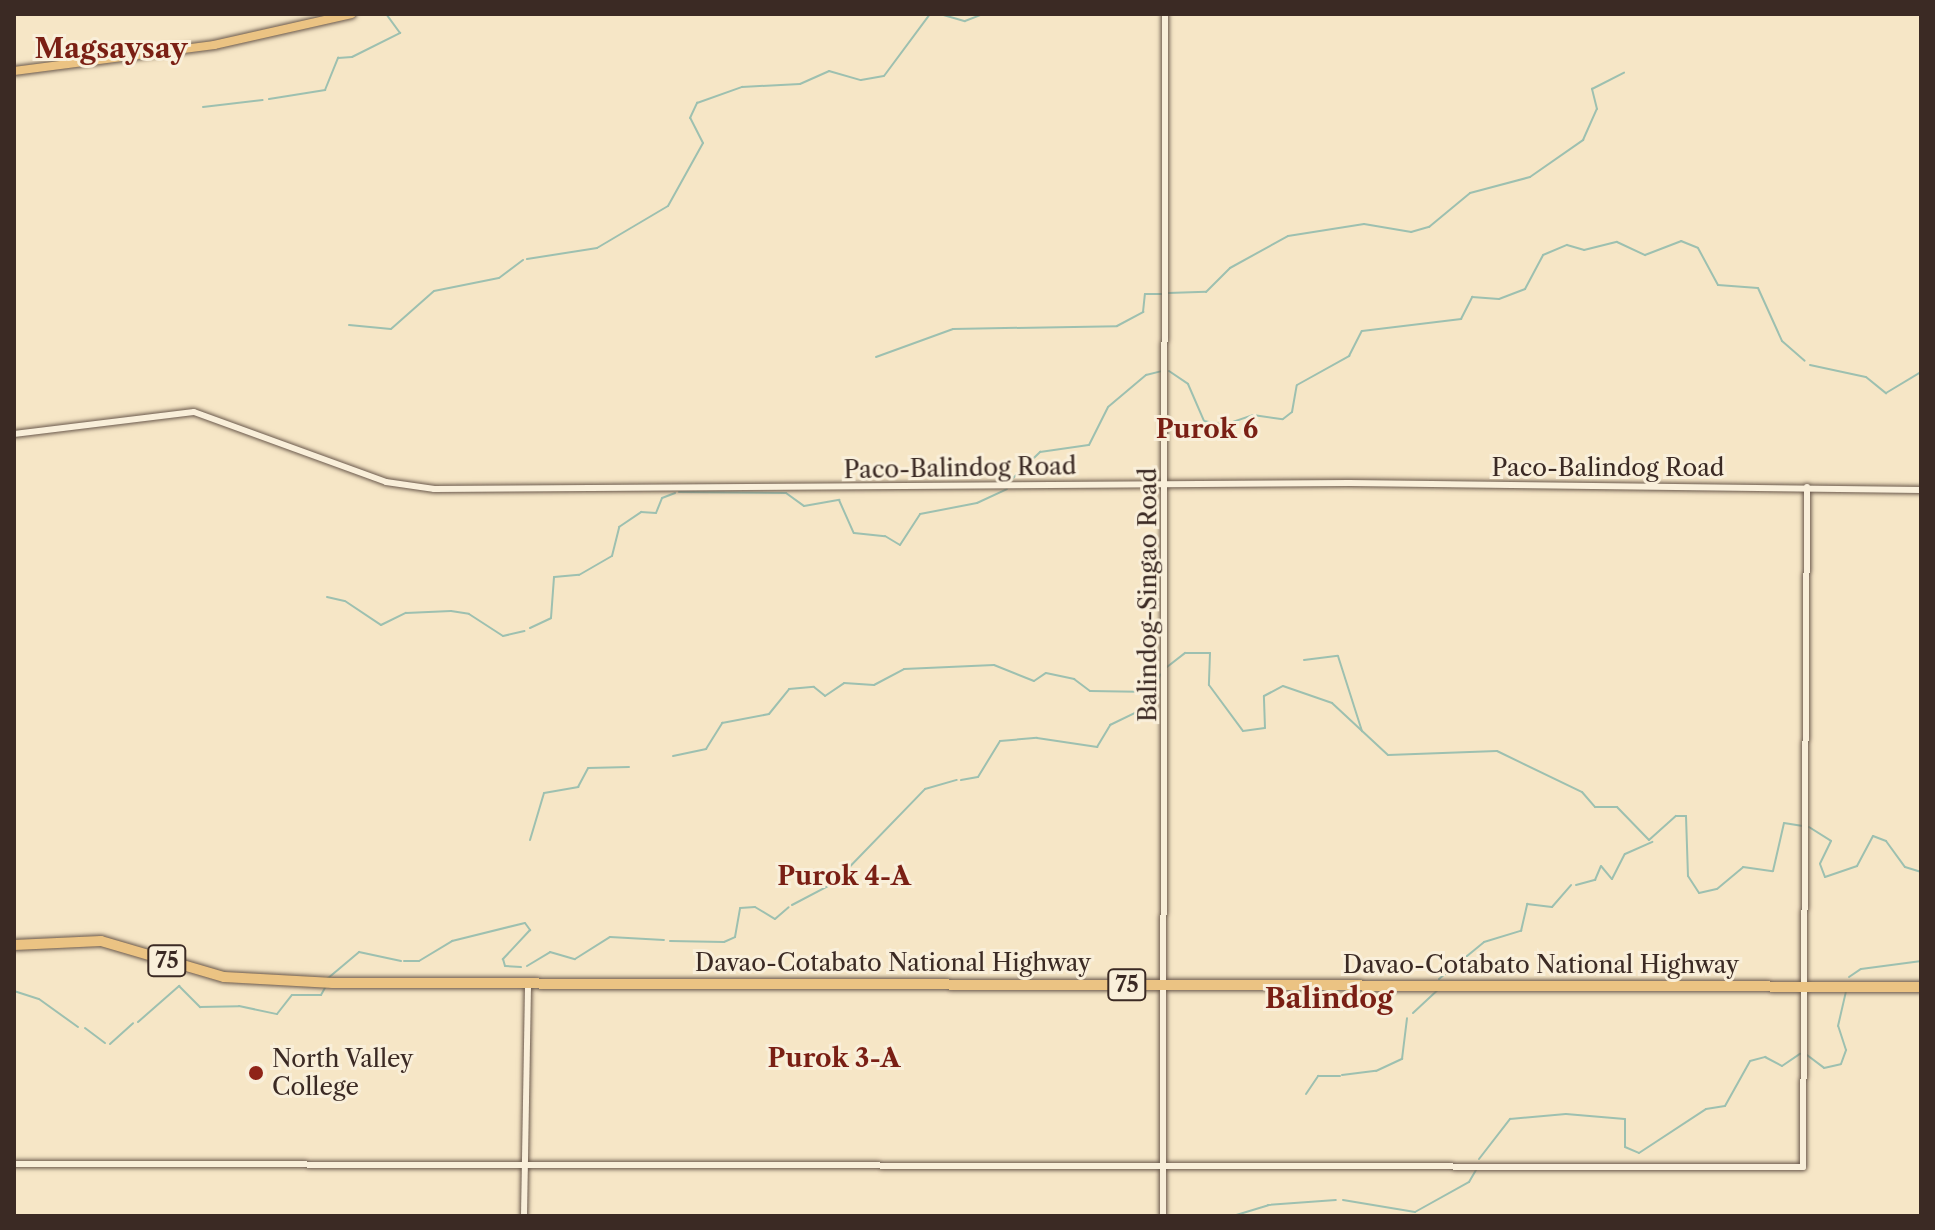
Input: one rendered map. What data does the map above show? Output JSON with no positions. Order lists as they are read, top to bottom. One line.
{"streets":{"highway":["75","Davao-Cotabato National Highway"],"street":["Paco-Balindog Road","Balindog-Singao Road"]},"crossings":[["Paco-Balindog Road","Balindog-Singao Road"],["Balindog-Singao Road","Davao-Cotabato National Highway"]],"districts":["Magsaysay","Purok 6","Purok 4-A","Balindog","Purok 3-A"],"places":["North Valley College"]}
